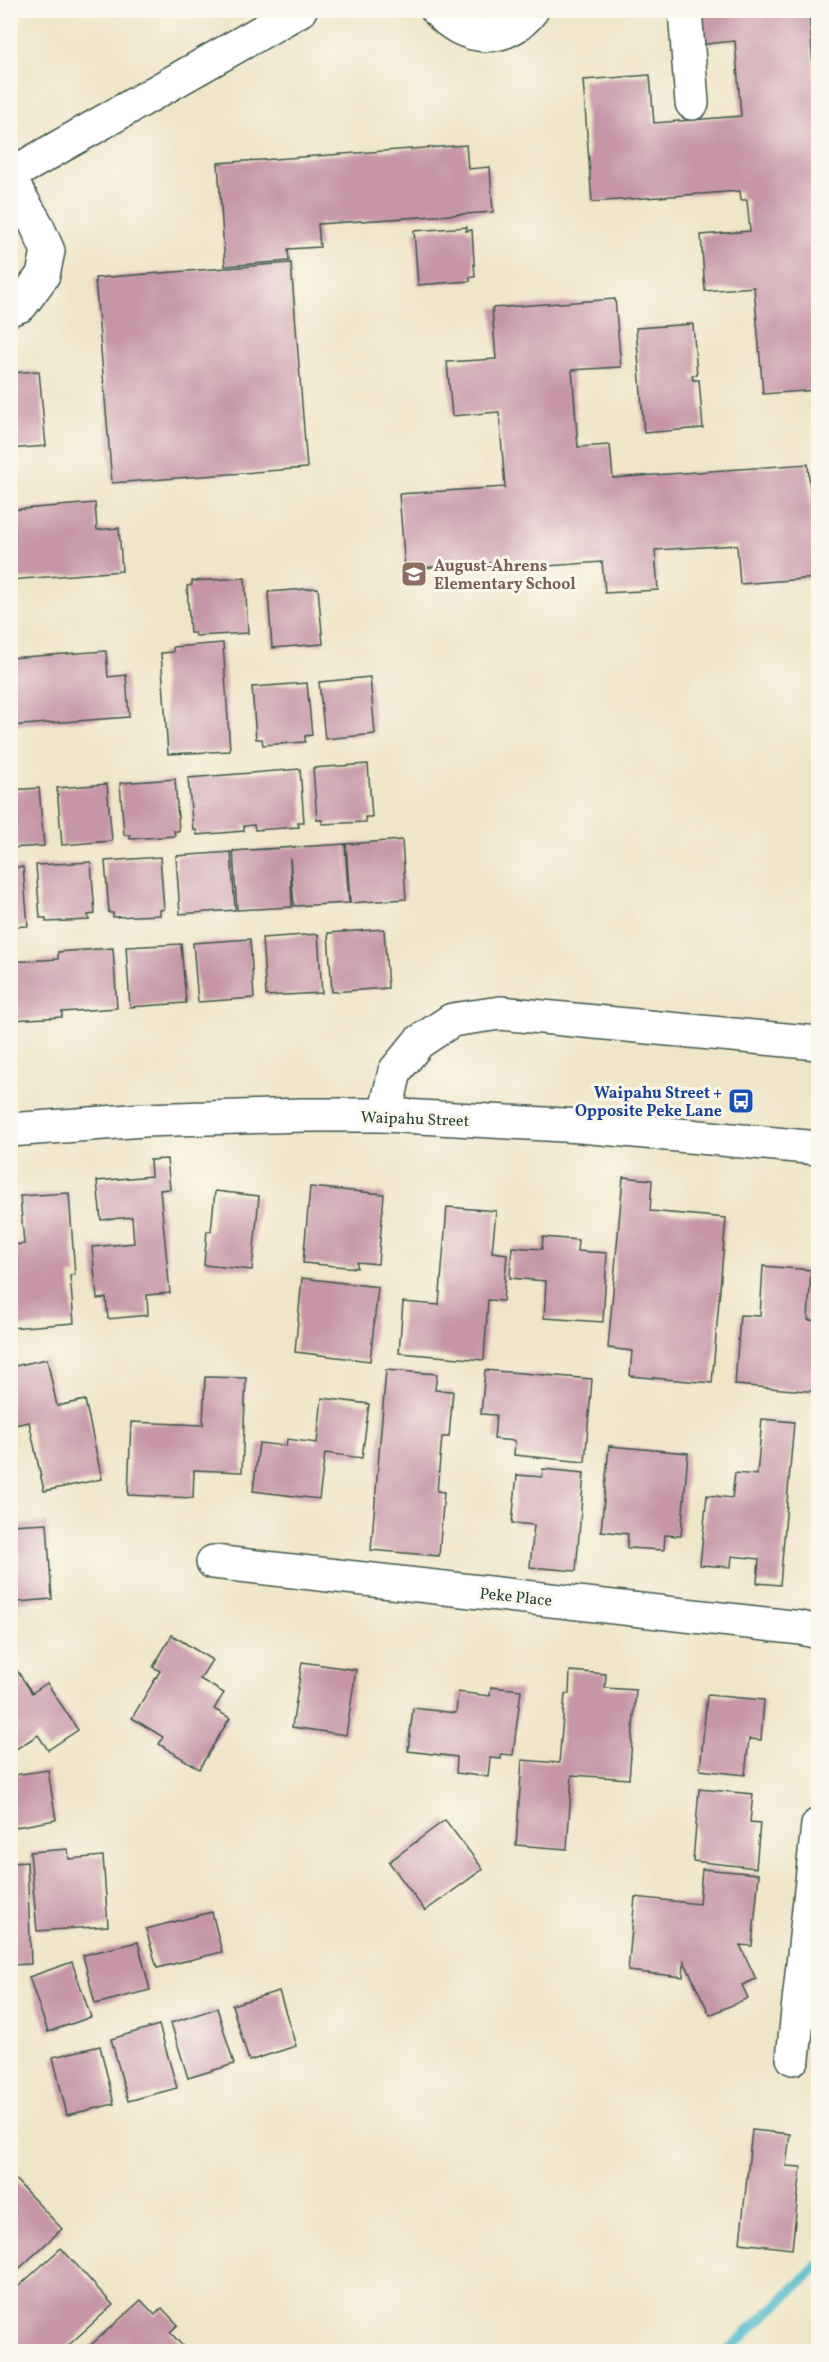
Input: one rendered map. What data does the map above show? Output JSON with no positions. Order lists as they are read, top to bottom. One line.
{"streets":{"street":["Waipahu Street","Peke Place"]},"places":{"school or university":["August-Ahrens Elementary School"],"bus stop":["Waipahu Street + Opposite Peke Lane"]}}
